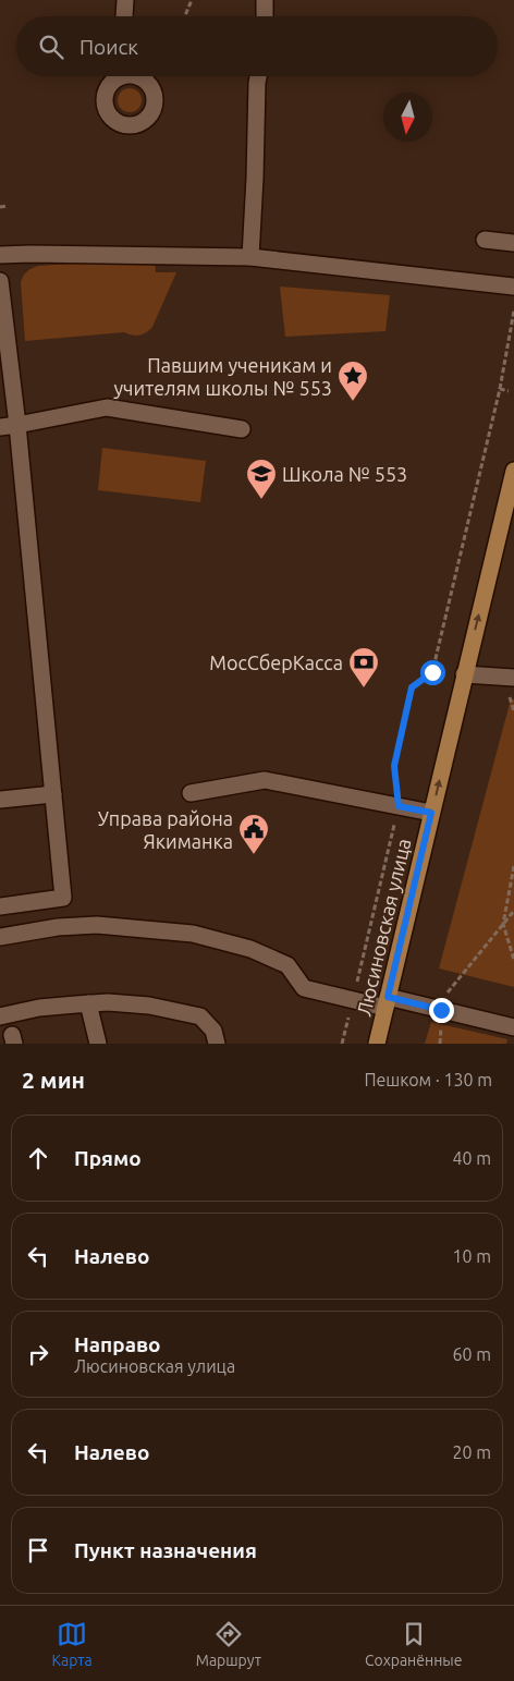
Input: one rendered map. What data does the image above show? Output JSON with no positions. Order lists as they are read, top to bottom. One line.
{"streets":{"main road":["Люсиновская улица"]},"one_way":["Люсиновская улица"],"places":{"place":["Павшим ученикам и учителям школы № 553"],"school or university":["Школа № 553"],"bank":["МосСберКасса"],"public building":["Управа района Якиманка"]},"north":"bottom","page":{"search":"Поиск","heading":["2 мин","Пешком · 130 m"],"list":[["Прямо","40 m"],["Налево","10 m"],["Направо","Люсиновская улица","60 m"],["Налево","20 m"],"Пункт назначения"],"nav":["Карта","Маршрут","Сохранённые"]}}
